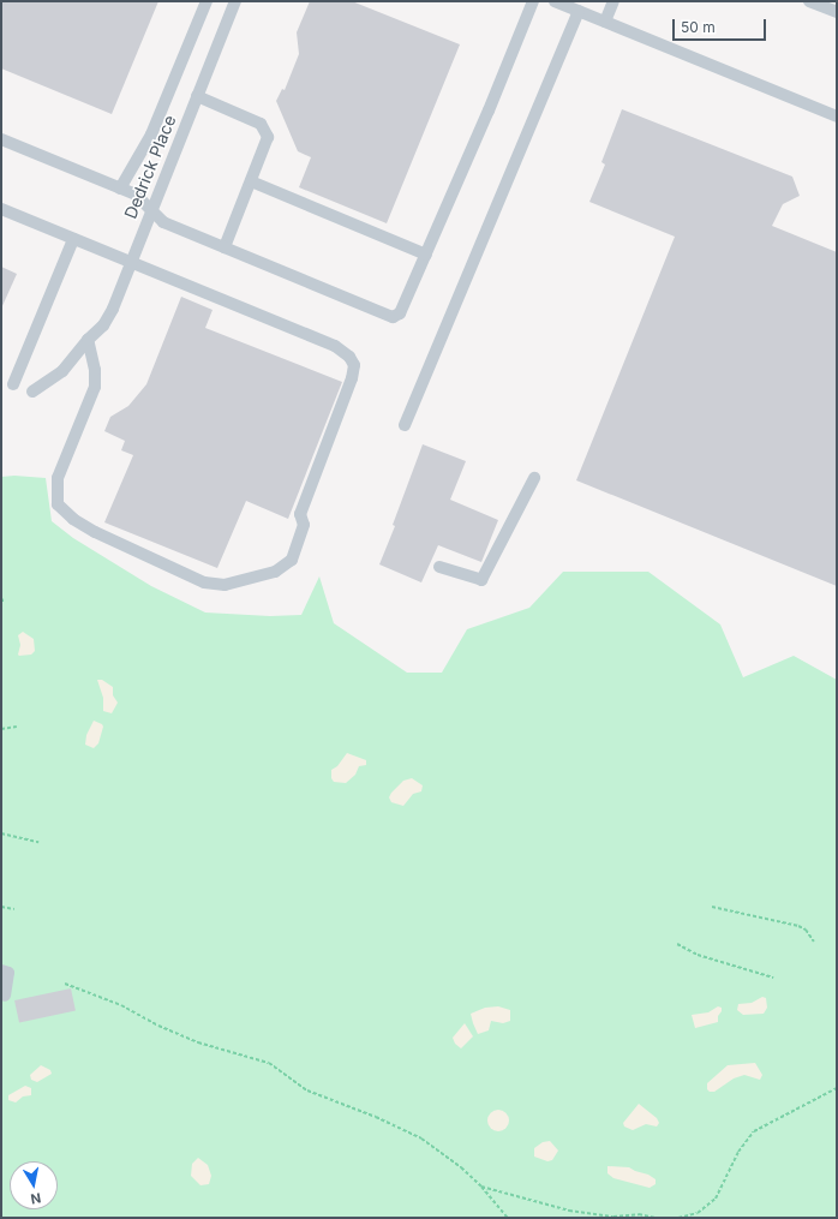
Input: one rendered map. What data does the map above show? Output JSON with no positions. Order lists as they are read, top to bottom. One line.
{"streets":{"street":["Dedrick Place"]},"scale_bar":"50 m","north":"bottom"}
